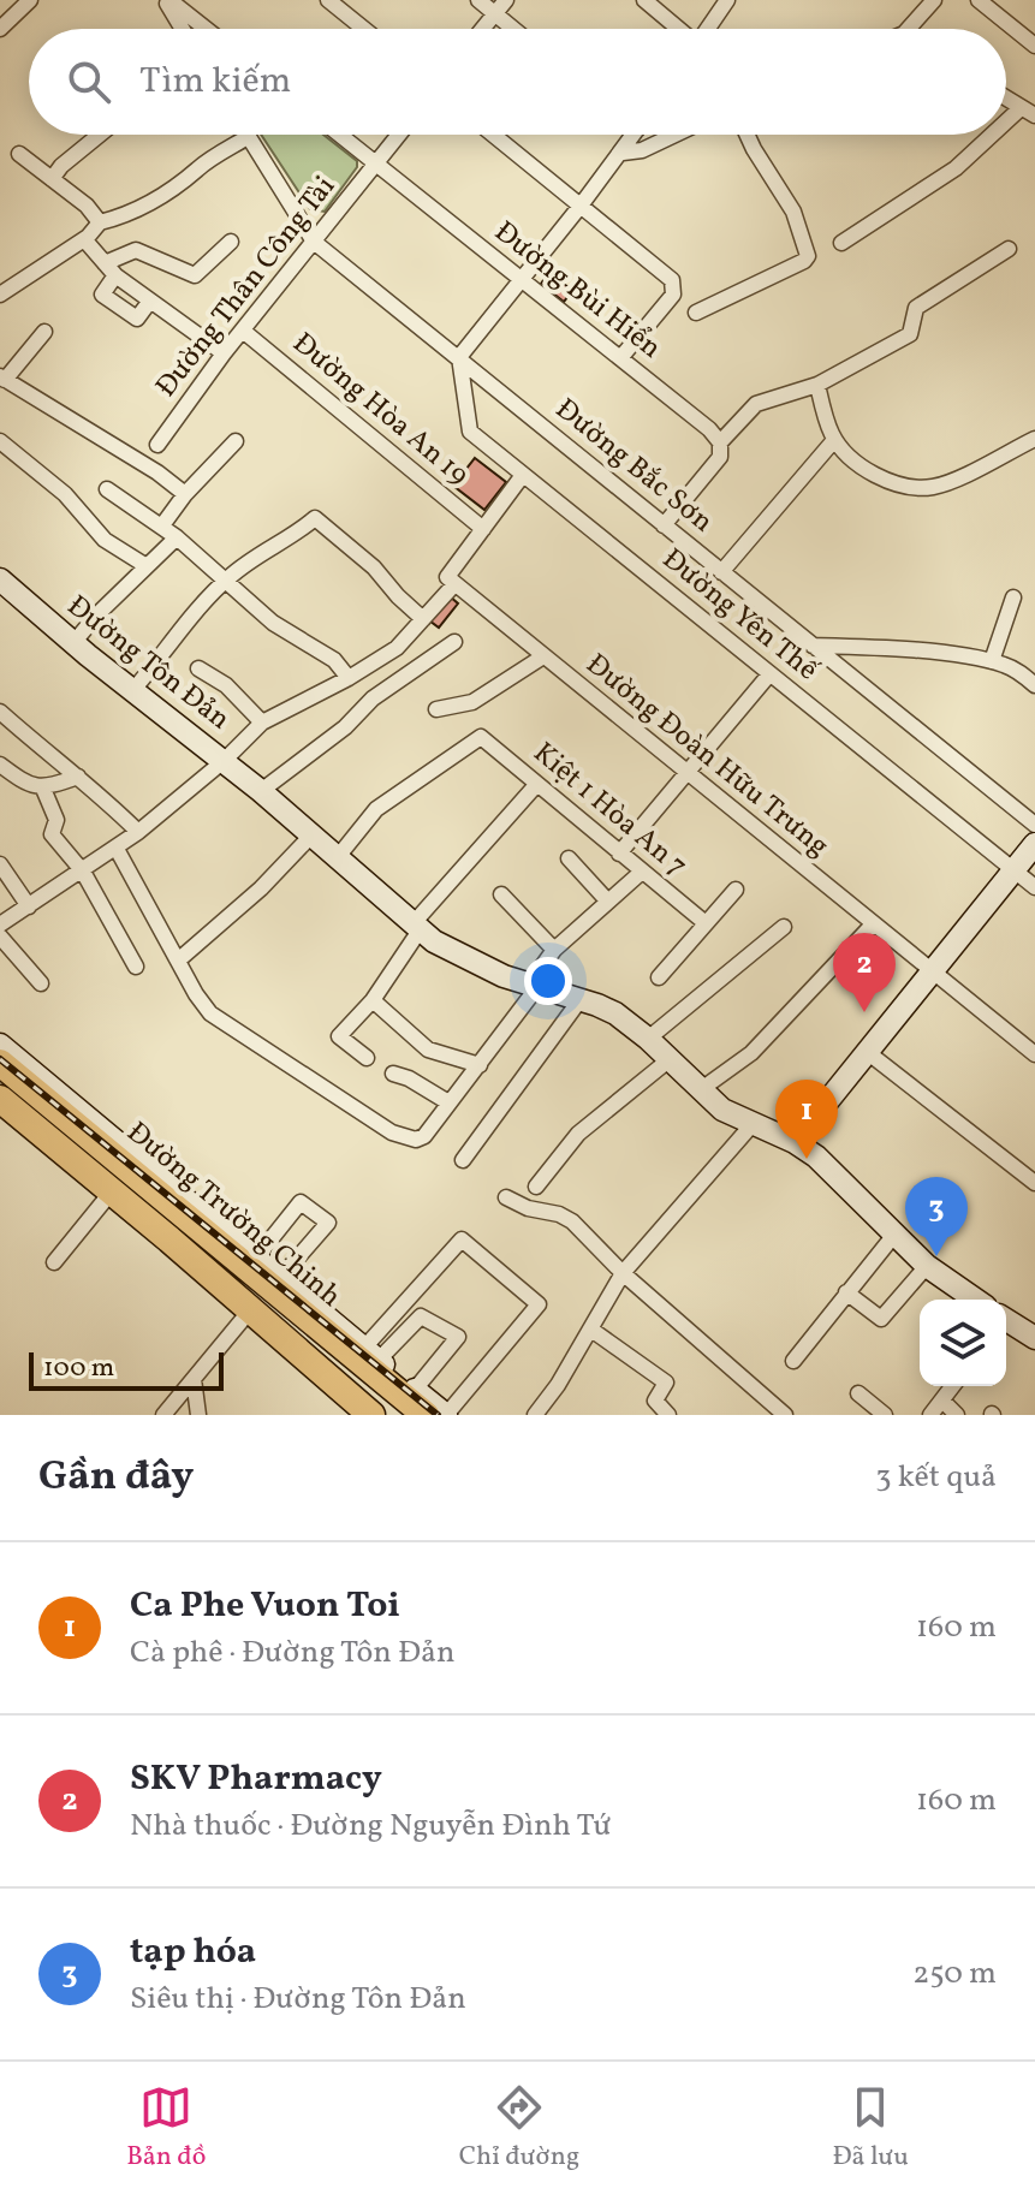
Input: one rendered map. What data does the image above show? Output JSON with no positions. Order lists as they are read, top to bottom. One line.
{"streets":{"highway":["Đường Trường Chinh"],"street":["Đường Thân Công Tài","Đường Bùi Hiển","Đường Hòa An 19","Đường Bắc Sơn","Đường Yên Thế","Đường Tôn Đản","Đường Đoàn Hữu Trưng","Kiệt 1 Hòa An 7"]},"crossings":[["Đường Thân Công Tài","Đường Bùi Hiển"],["Đường Thân Công Tài","Đường Hòa An 19"],["Đường Thân Công Tài","Đường Bắc Sơn"],["Đường Bắc Sơn","Đường Yên Thế"],["Đường Tôn Đản","Kiệt 1 Hòa An 7"]],"scale_bar":"100 m","page":{"search":"Tìm kiếm","pins":["2","1","3"],"scale":"100 m","heading":["Gần đây","3 kết quả"],"list":[{"mark":"1","name":"Ca Phe Vuon Toi","note":"Cà phê · Đường Tôn Đản","value":"160 m"},{"mark":"2","name":"SKV Pharmacy","note":"Nhà thuốc · Đường Nguyễn Đình Tứ","value":"160 m"},{"mark":"3","name":"tạp hóa","note":"Siêu thị · Đường Tôn Đản","value":"250 m"}],"nav":["Bản đồ","Chỉ đường","Đã lưu"]}}
